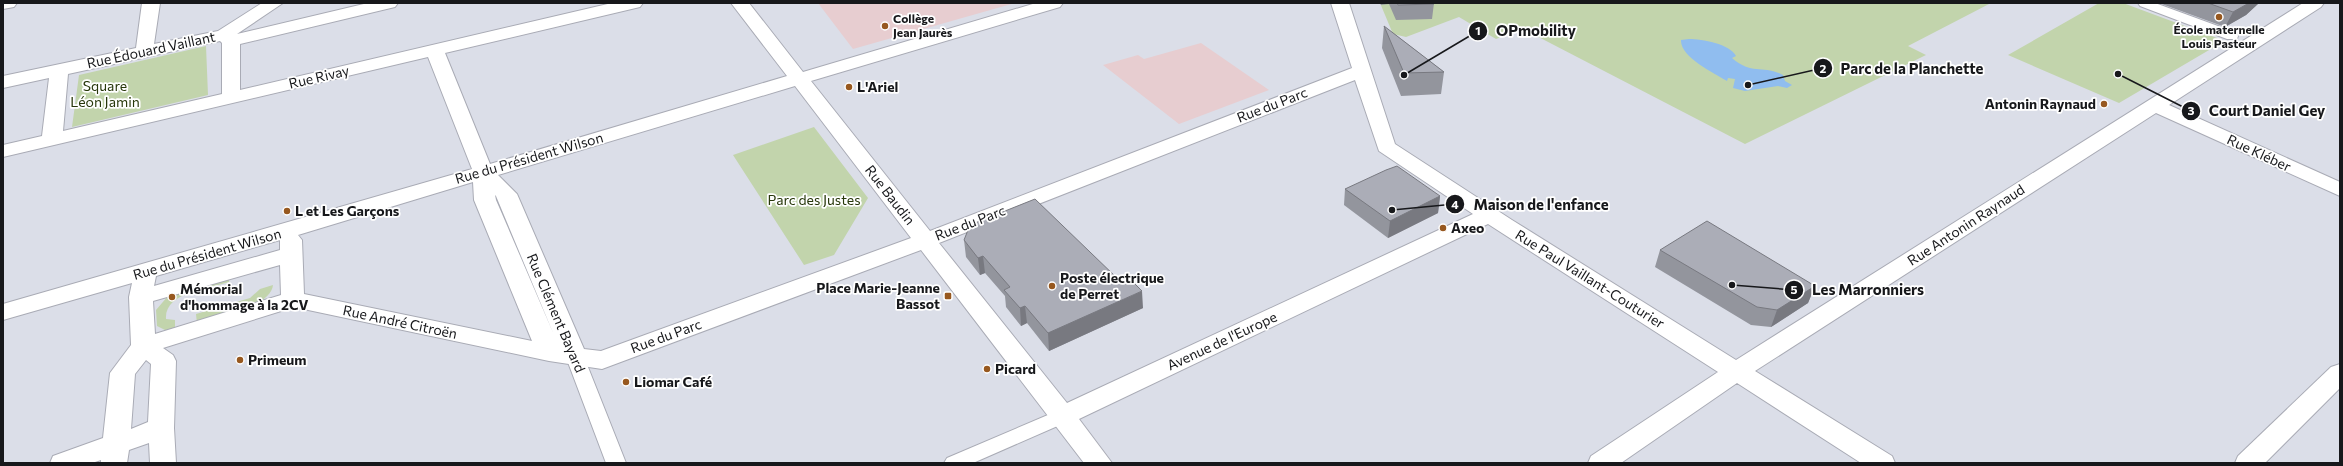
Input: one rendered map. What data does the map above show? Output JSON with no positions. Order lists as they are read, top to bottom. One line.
{"streets":{"street":["Rue Édouard Vaillant","Rue Rivay","Rue du Parc","Rue Kléber","Rue du Président Wilson","Rue Baudin","Rue Antonin Raynaud","Rue Paul Vaillant-Couturier","Rue Clément Bayard","Rue André Citroën","Avenue de l'Europe"]},"crossings":[["Rue Rivay","Rue Clément Bayard"],["Rue du Parc","Rue Baudin"],["Rue du Parc","Rue Paul Vaillant-Couturier"],["Rue du Parc","Rue Clément Bayard"],["Rue du Parc","Rue André Citroën"],["Rue Kléber","Rue Antonin Raynaud"],["Rue du Président Wilson","Rue Baudin"],["Rue du Président Wilson","Rue Clément Bayard"],["Rue Baudin","Avenue de l'Europe"],["Rue Antonin Raynaud","Rue Paul Vaillant-Couturier"],["Rue Paul Vaillant-Couturier","Avenue de l'Europe"],["Rue Clément Bayard","Rue André Citroën"]],"parks":["Square Léon Jamin","Parc des Justes"],"places":{"other":["École maternelle Louis Pasteur","Collège Jean Jaurès","Court Daniel Gey","OPmobility","Parc de la Planchette","L'Ariel","Antonin Raynaud","Maison de l'enfance","L et Les Garçons","Axeo","Les Marronniers","Poste électrique de Perret","Mémorial d'hommage à la 2CV","Primeum","Picard","Liomar Café"],"transit":["Place Marie-Jeanne Bassot"]}}
